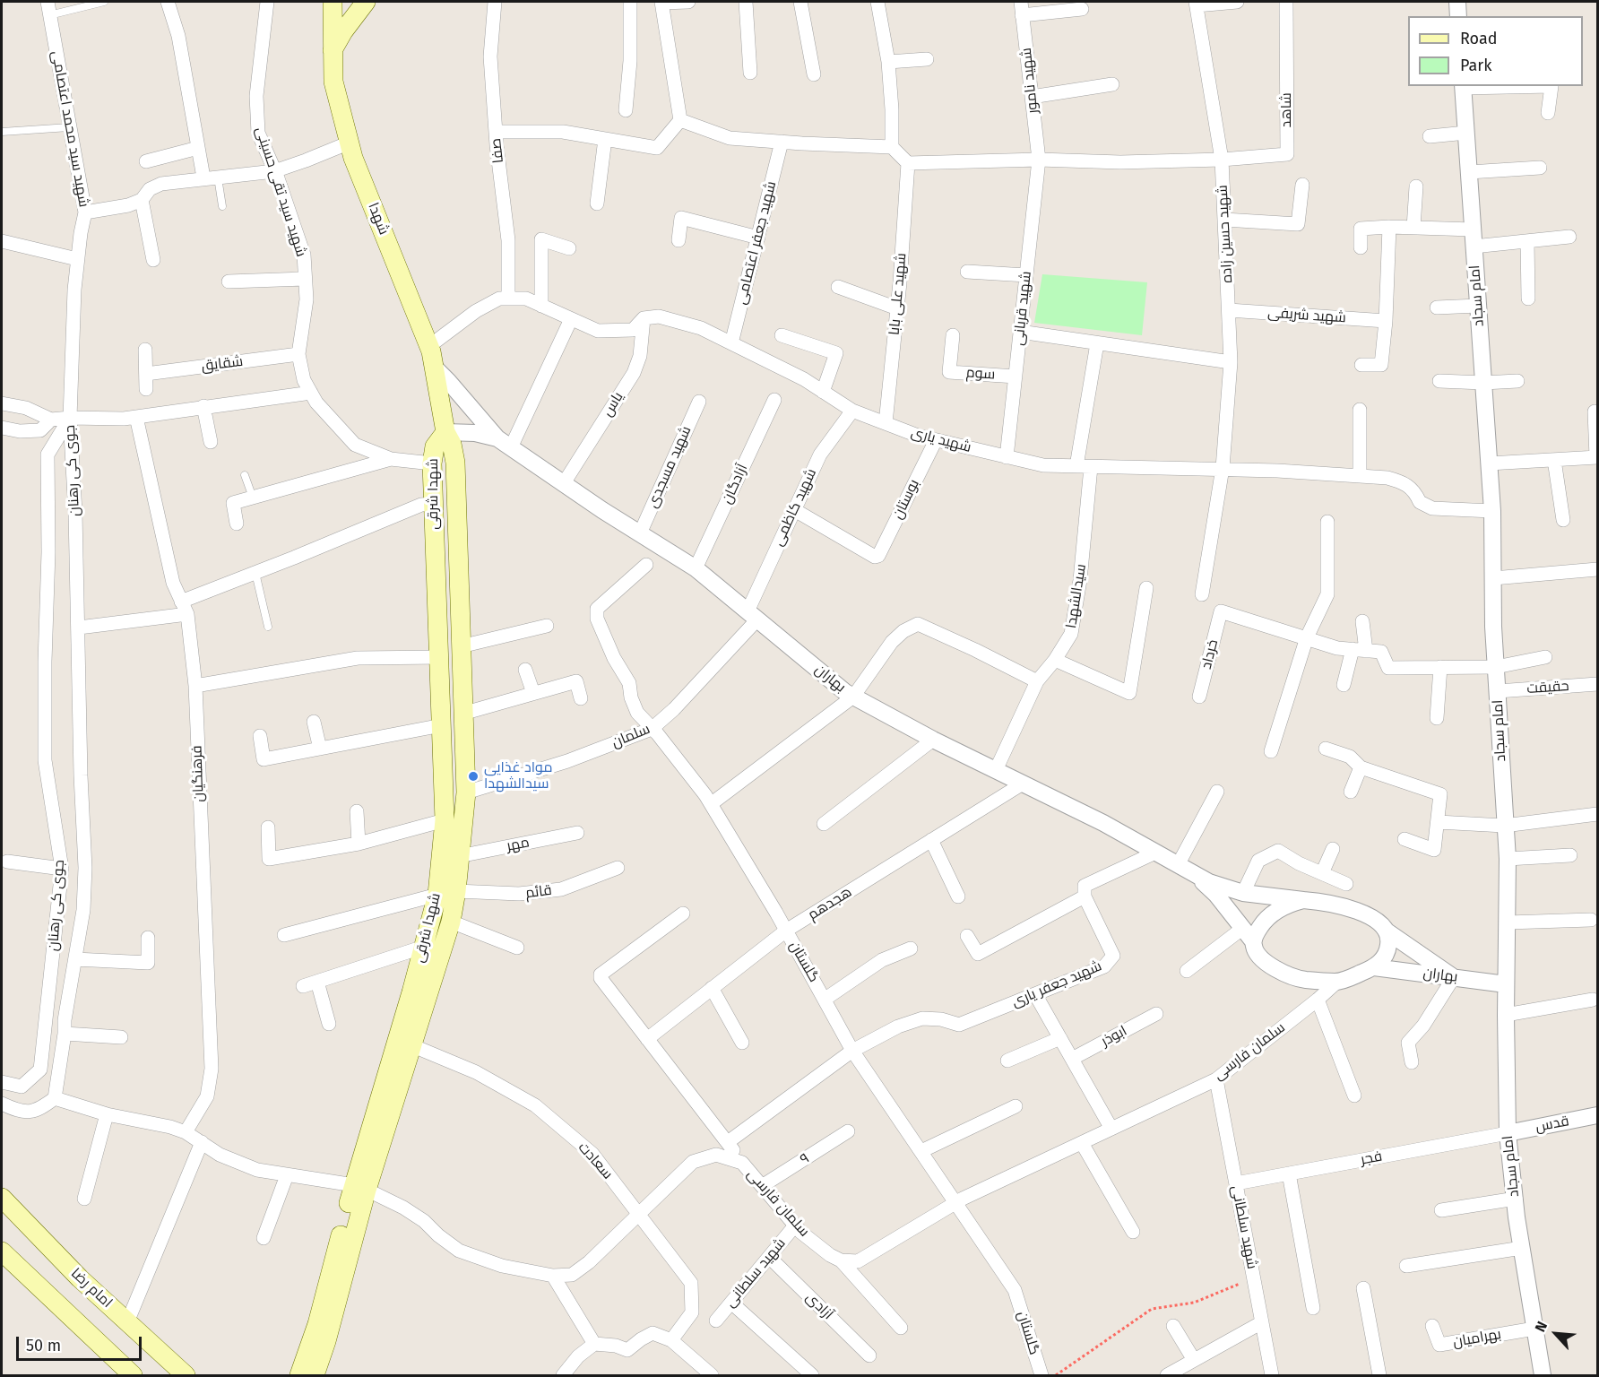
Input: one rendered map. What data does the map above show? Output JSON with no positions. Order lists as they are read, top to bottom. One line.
{"streets":{"main road":["شهدا","شهدا شرقی","امام رضا"],"street":["شهید نامور","شاهد","شهید سید محمد اعتصامی","صفا","شهید سید تقی حسینی","شهید حسین زاده","شهید جعفر اعتصامی","شهید علی بابا","امام سجاد","شهید قربانی","شهید شریفی","شقایق","سوم","یاس","شهید یاری","شهید مسجدی","جوی کی رهنان","آزادگان","بوستان","شهید کاظمی","سیدالشهدا","خرداد","بهاران","حقیقت","سلمان","فرهنگیان","مهر","قائم","هجدهم","گلستان","شهید جعفر یاری","ابوذر","سلمان فارسی","قدس","فجر","۹","سعادت","شهید سلطانی","آزادی","بهرامیان"]},"crossings":[["شهید نامور","شهید قربانی"],["شاهد","شهید حسین زاده"],["شهید سید محمد اعتصامی","جوی کی رهنان"],["شهید سید تقی حسینی","شقایق"],["شهید سید تقی حسینی","شهدا شرقی"],["شهدا","شهدا شرقی"],["شهید حسین زاده","شهید شریفی"],["شهید حسین زاده","شهید یاری"],["شهید جعفر اعتصامی","شهید یاری"],["شهید علی بابا","شهید یاری"],["امام سجاد","شهید یاری"],["امام سجاد","بهاران"],["امام سجاد","حقیقت"],["امام سجاد","قدس"],["امام سجاد","فجر"],["امام سجاد","بهرامیان"],["شهید قربانی","سوم"],["شهید قربانی","شهید یاری"],["یاس","شهید یاری"],["یاس","بهاران"],["شهید یاری","بوستان"],["شهید یاری","شهید کاظمی"],["شهید یاری","سیدالشهدا"],["شهید مسجدی","بهاران"],["آزادگان","بهاران"],["شهدا شرقی","سلمان"],["شهدا شرقی","مهر"],["شهدا شرقی","قائم"],["شهدا شرقی","سلمان فارسی"],["شهدا شرقی","سعادت"],["بوستان","شهید کاظمی"],["شهید کاظمی","بهاران"],["شهید کاظمی","سلمان"],["سیدالشهدا","بهاران"],["بهاران","سلمان"],["بهاران","هجدهم"],["بهاران","سلمان فارسی"],["سلمان","گلستان"],["هجدهم","گلستان"],["گلستان","شهید جعفر یاری"],["گلستان","سلمان فارسی"],["سلمان فارسی","۹"],["سلمان فارسی","سعادت"],["سلمان فارسی","شهید سلطانی"],["قدس","فجر"],["فجر","شهید سلطانی"],["شهید سلطانی","آزادی"]],"places":["مواد غذایی سیدالشهدا"],"legend":["Road","Park"],"scale_bar":"50 m","north":"top left"}
